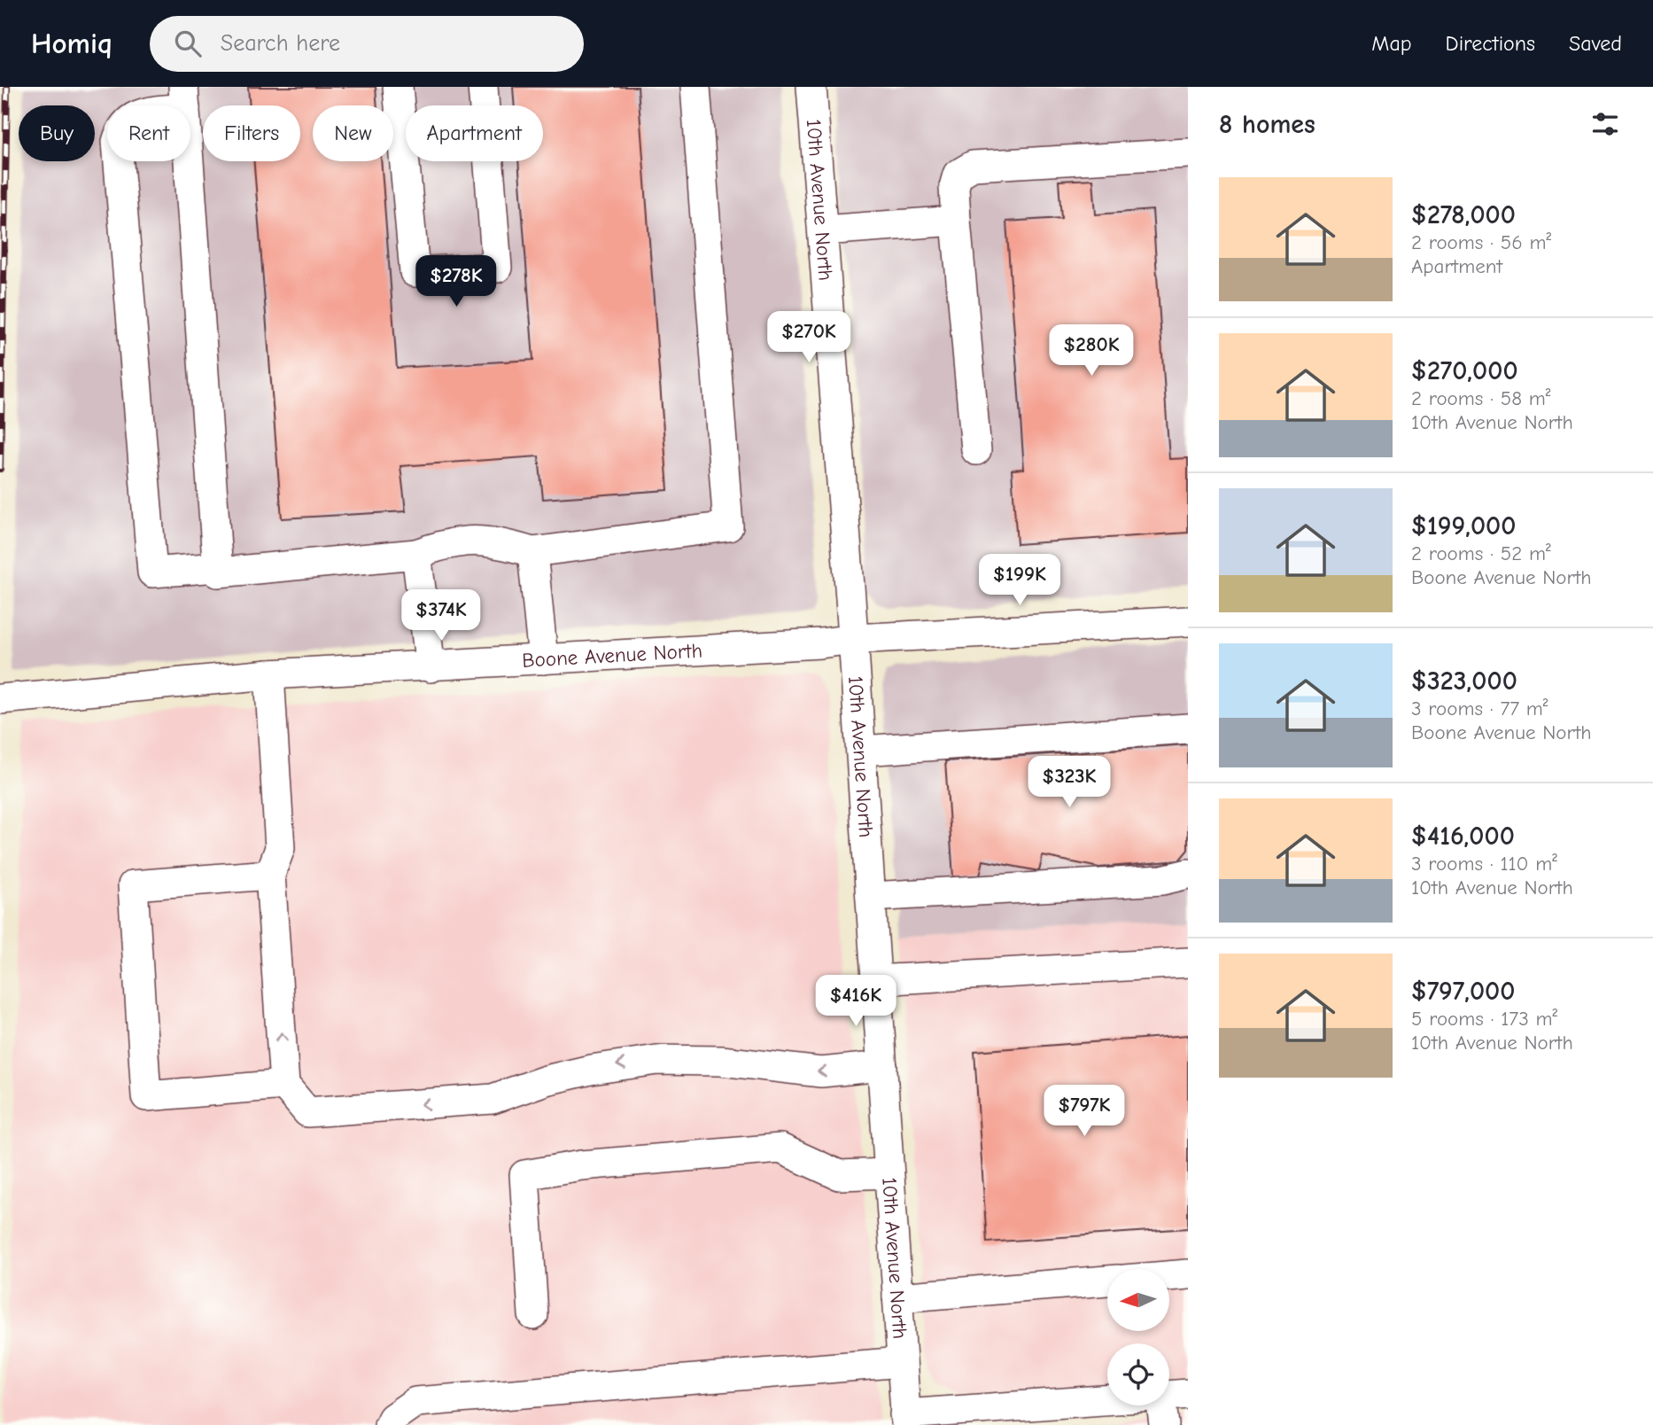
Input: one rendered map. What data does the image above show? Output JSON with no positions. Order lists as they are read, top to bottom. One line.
{"streets":{"street":["10th Avenue North","Boone Avenue North"]},"crossings":[["10th Avenue North","Boone Avenue North"]],"north":"left","page":{"header":"Homiq","search":"Search here","nav":["Map","Directions","Saved"],"heading":"8 homes","chip":["Buy","Rent","Filters","New","Apartment"],"list":[{"name":"$278,000","note":"2 rooms · 56 m² · Apartment"},{"name":"$270,000","note":"2 rooms · 58 m² · 10th Avenue North"},{"name":"$199,000","note":"2 rooms · 52 m² · Boone Avenue North"},{"name":"$323,000","note":"3 rooms · 77 m² · Boone Avenue North"},{"name":"$416,000","note":"3 rooms · 110 m² · 10th Avenue North"},{"name":"$797,000","note":"5 rooms · 173 m² · 10th Avenue North"}],"price":["$278K","$270K","$280K","$199K","$374K","$323K","$416K","$797K"]}}
